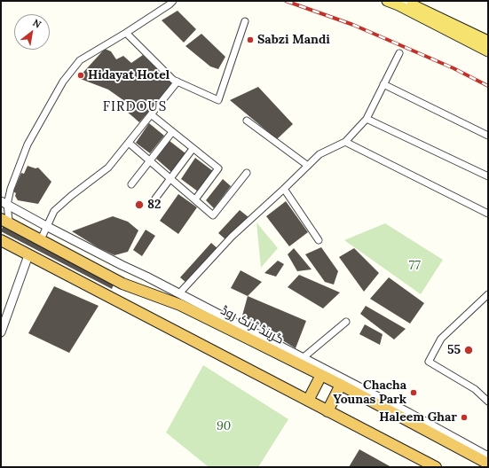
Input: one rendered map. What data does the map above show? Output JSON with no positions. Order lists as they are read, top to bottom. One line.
{"streets":{"highway":["گرینڈ ٹرنک روڈ"]},"districts":["FIRDOUS"],"parks":["77","90"],"places":["Sabzi Mandi","Hidayat Hotel","82","55","Chacha Younas Park","Haleem Ghar"],"north":"top right"}
